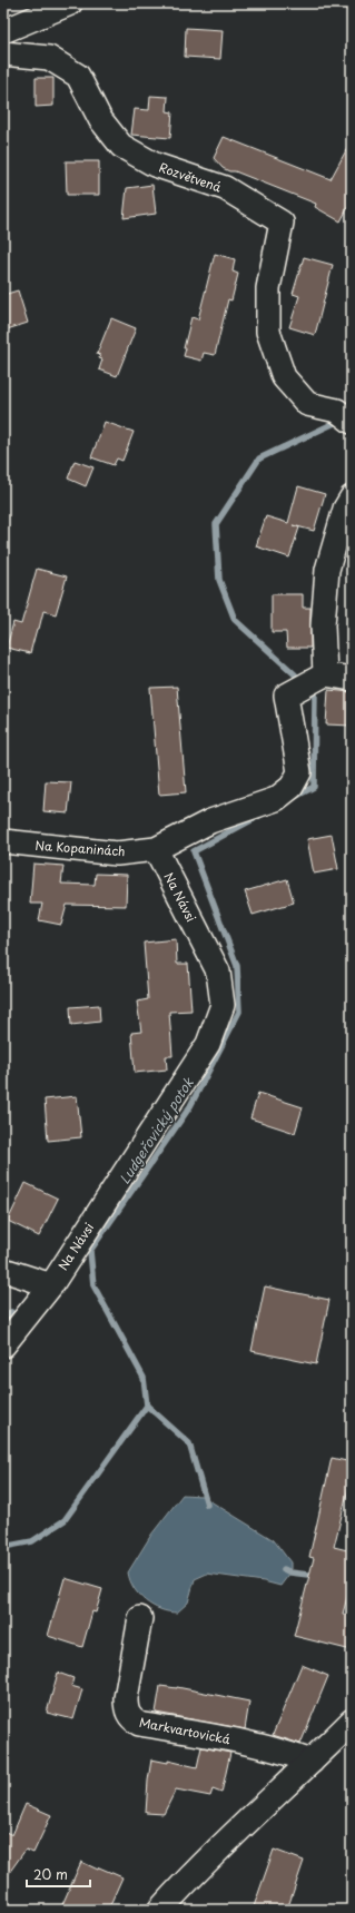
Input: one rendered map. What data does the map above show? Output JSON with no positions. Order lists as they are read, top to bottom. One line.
{"streets":{"street":["Rozvětvená","Na Kopaninách","Na Návsi","Markvartovická"]},"crossings":[["Na Kopaninách","Na Návsi"]],"water":["Ludgeřovický potok"],"scale_bar":"20 m"}
